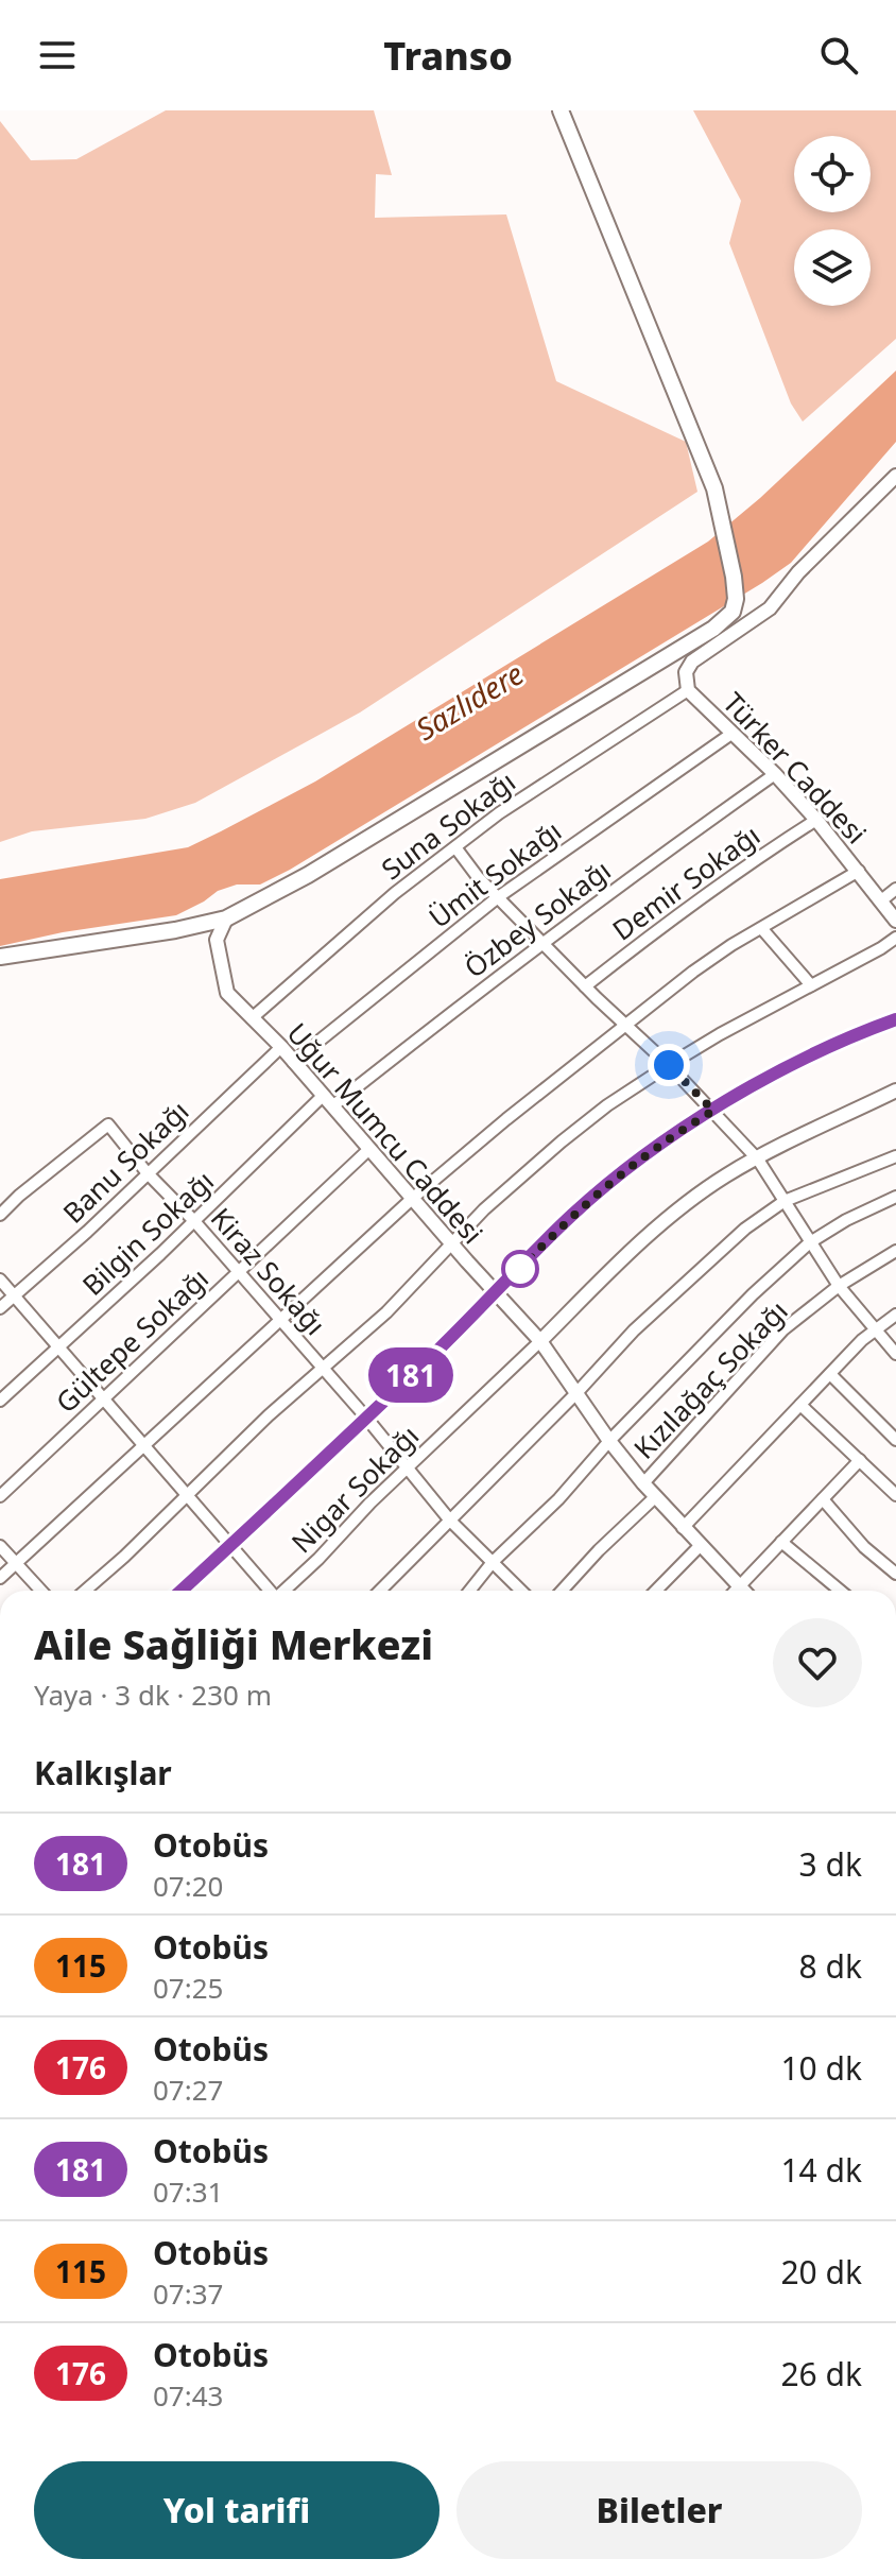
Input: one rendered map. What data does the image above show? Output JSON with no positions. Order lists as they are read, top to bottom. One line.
{"streets":{"street":["Türker Caddesi","Suna Sokağı","Ümit Sokağı","Demir Sokağı","Özbey Sokağı","Uğur Mumcu Caddesi","Banu Sokağı","Bilgin Sokağı","Kiraz Sokağı","Gültepe Sokağı","Kızılağaç Sokağı","Nigar Sokağı"]},"crossings":[["Türker Caddesi","Suna Sokağı"],["Türker Caddesi","Ümit Sokağı"],["Türker Caddesi","Demir Sokağı"],["Türker Caddesi","Özbey Sokağı"],["Suna Sokağı","Uğur Mumcu Caddesi"],["Ümit Sokağı","Uğur Mumcu Caddesi"],["Özbey Sokağı","Uğur Mumcu Caddesi"],["Özbey Sokağı","Bilgin Sokağı"],["Uğur Mumcu Caddesi","Banu Sokağı"],["Uğur Mumcu Caddesi","Bilgin Sokağı"],["Uğur Mumcu Caddesi","Gültepe Sokağı"],["Uğur Mumcu Caddesi","Kızılağaç Sokağı"],["Uğur Mumcu Caddesi","Nigar Sokağı"],["Banu Sokağı","Kiraz Sokağı"],["Bilgin Sokağı","Kiraz Sokağı"],["Kiraz Sokağı","Gültepe Sokağı"],["Kiraz Sokağı","Nigar Sokağı"]],"water":["Sazlıdere"],"lines":["bus line 181"],"page":{"header":"Transo","on_map":"181","heading":[["Aile Sağliği Merkezi","Yaya · 3 dk · 230 m"],"Kalkışlar"],"list":[{"mark":"181","name":"Otobüs","note":"07:20","value":"3 dk"},{"mark":"115","name":"Otobüs","note":"07:25","value":"8 dk"},{"mark":"176","name":"Otobüs","note":"07:27","value":"10 dk"},{"mark":"181","name":"Otobüs","note":"07:31","value":"14 dk"},{"mark":"115","name":"Otobüs","note":"07:37","value":"20 dk"},{"mark":"176","name":"Otobüs","note":"07:43","value":"26 dk"}],"buttons":["Yol tarifi","Biletler"]}}
